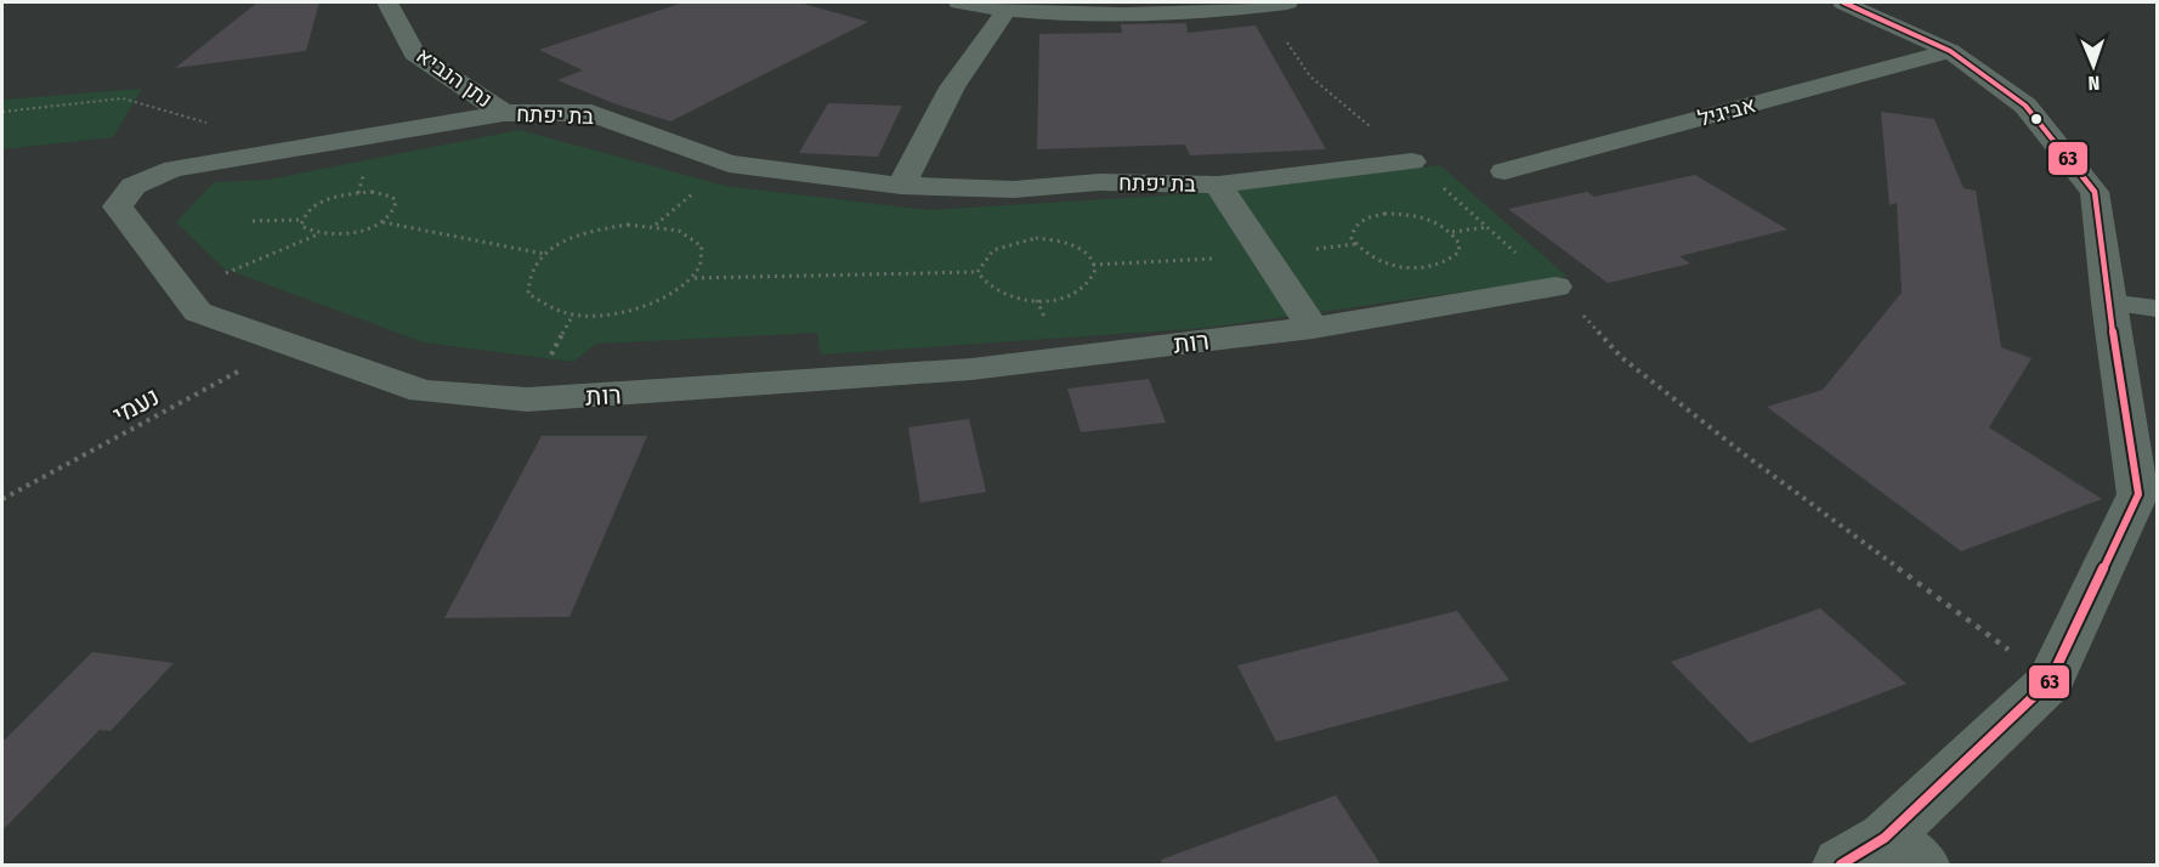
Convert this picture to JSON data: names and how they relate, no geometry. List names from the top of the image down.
{
  "streets": {
    "street": [
      "נתן הנביא",
      "אביגיל",
      "בת יפתח",
      "רות"
    ],
    "path": ["נעמי"]
  },
  "crossings": [
    ["נתן הנביא", "בת יפתח"],
    ["נתן הנביא", "רות"],
    ["בת יפתח", "רות"],
    ["רות", "נעמי"]
  ],
  "lines": ["transit line 63"],
  "north": "bottom"
}
